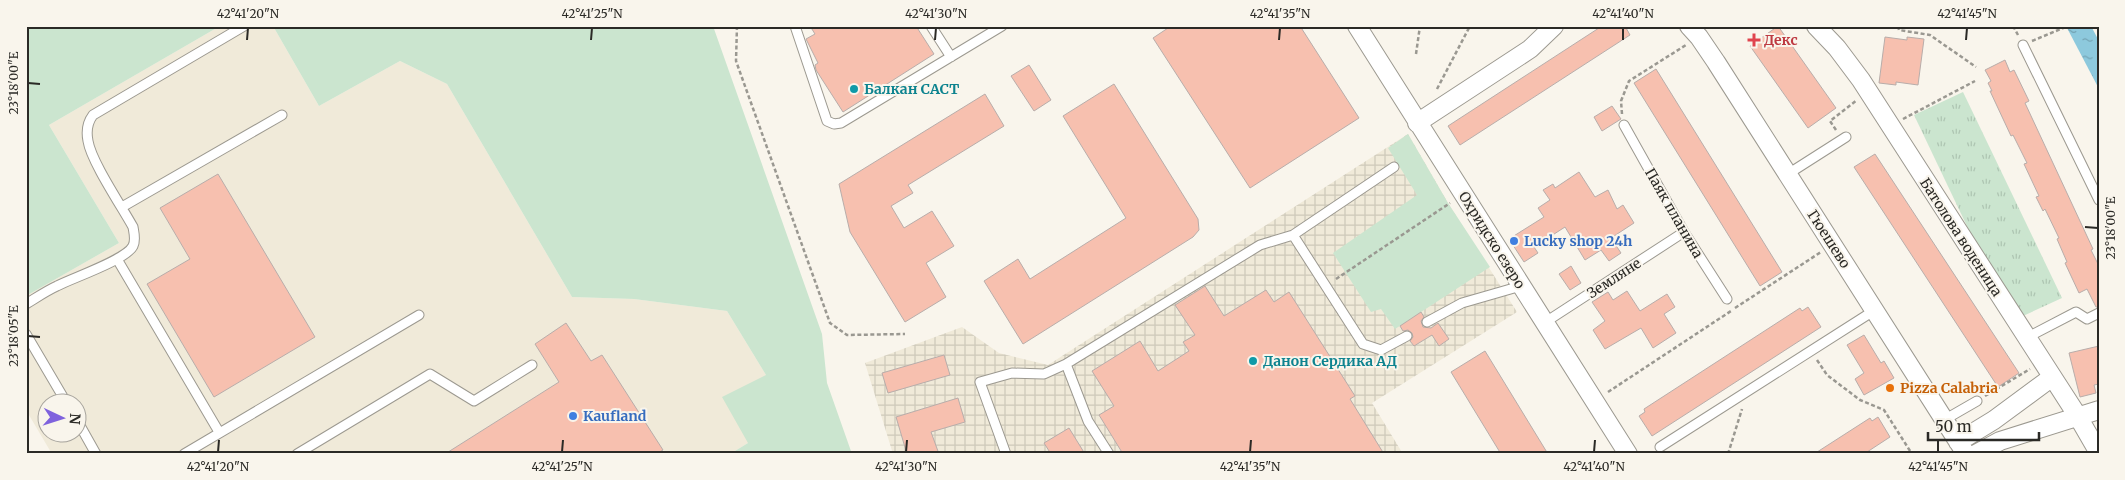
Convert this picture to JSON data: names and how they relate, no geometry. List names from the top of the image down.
{
  "streets": {
    "street": ["Батолова воденица", "Гюешево", "Охридско езеро"],
    "lane": ["Паяк планина", "Земляне"]
  },
  "crossings": [
    ["Паяк планина", "Земляне"],
    ["Охридско езеро", "Земляне"]
  ],
  "places": {
    "health": ["Декс"],
    "other": [
      "Балкан САСТ",
      "Lucky shop 24h",
      "Данон Сердика АД",
      "Pizza Calabria",
      "Kaufland"
    ]
  },
  "scale_bar": "50 m",
  "north": "right",
  "coordinates": [
    "42°41'20\"N",
    "42°41'25\"N",
    "42°41'30\"N",
    "42°41'35\"N",
    "42°41'40\"N",
    "42°41'45\"N",
    "23°18'00\"E",
    "23°18'05\"E"
  ]
}
